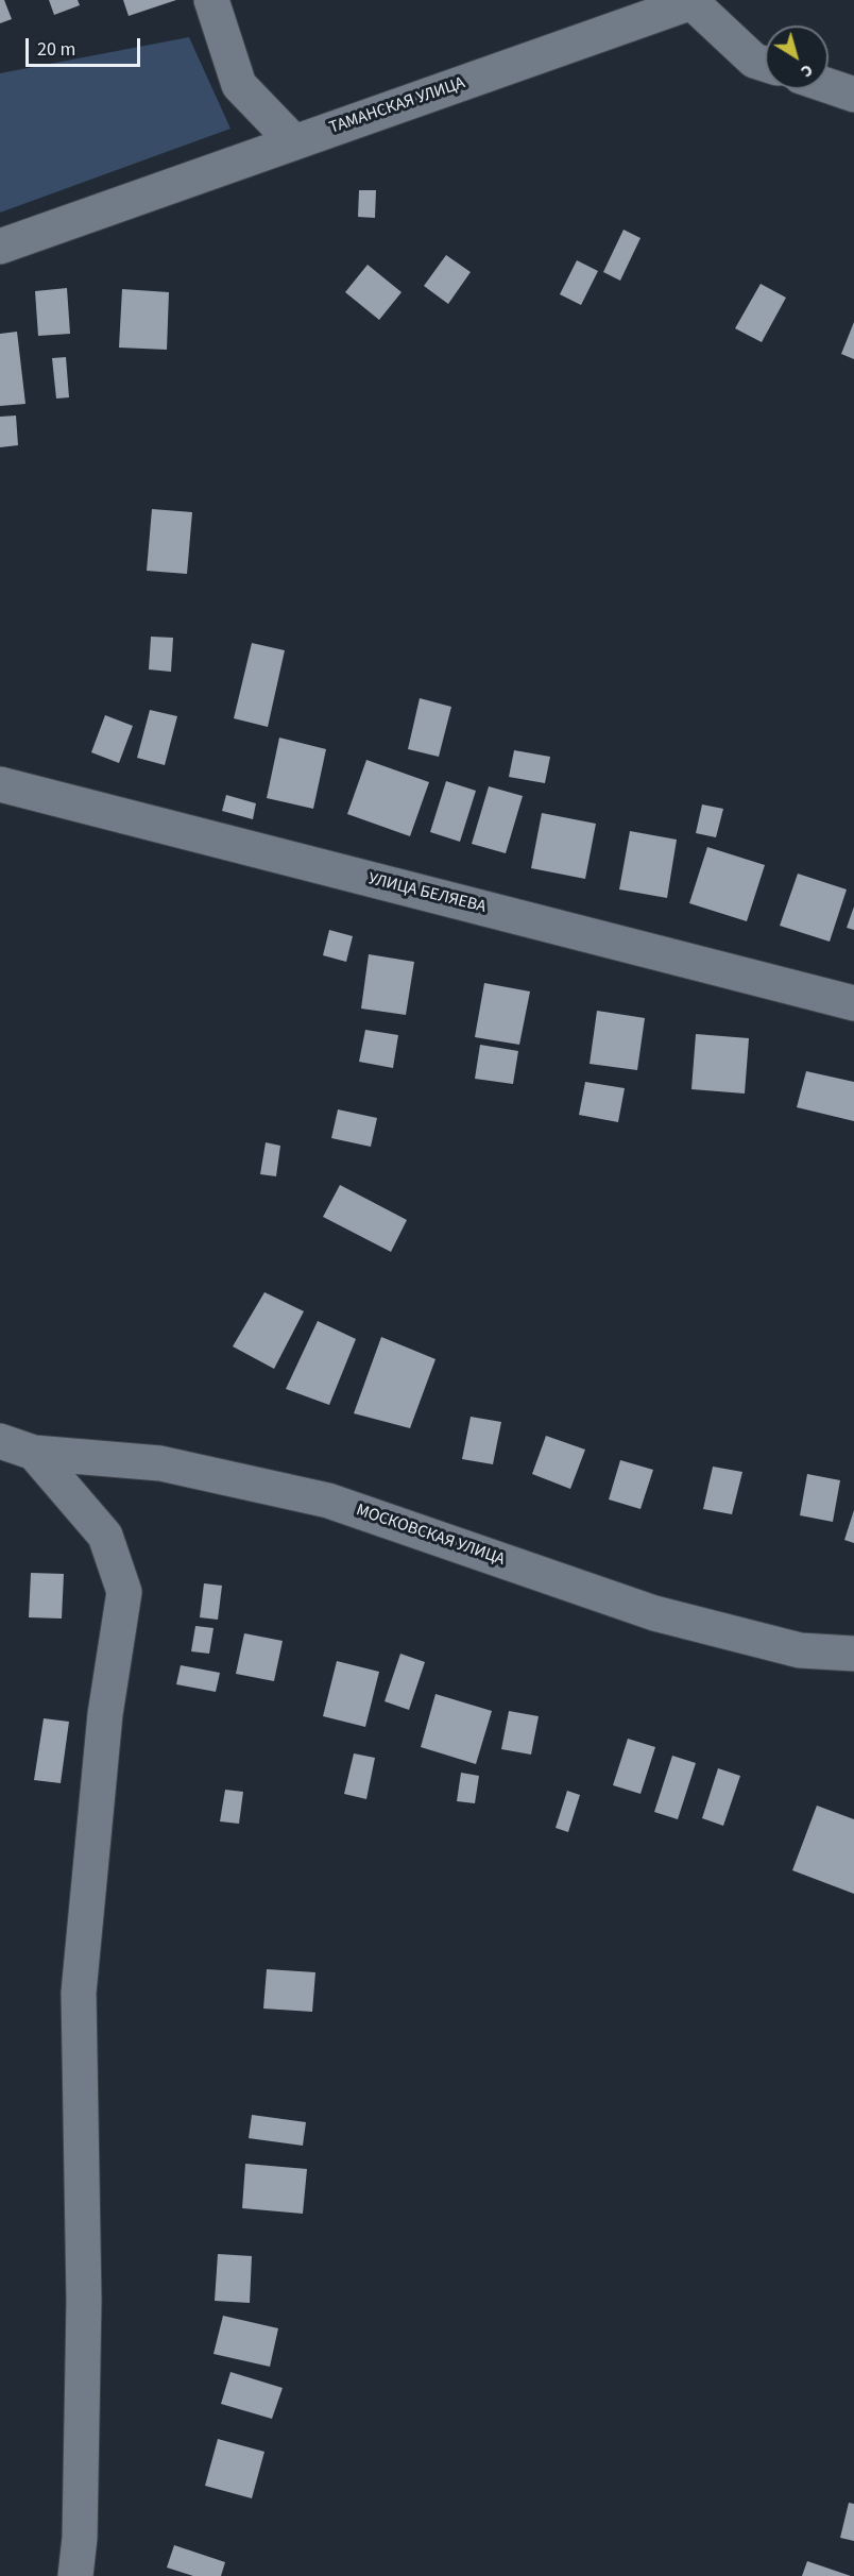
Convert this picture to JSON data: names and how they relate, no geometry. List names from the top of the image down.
{
  "streets": {
    "street": ["ТАМАНСКАЯ УЛИЦА", "УЛИЦА БЕЛЯЕВА", "МОСКОВСКАЯ УЛИЦА"]
  },
  "scale_bar": "20 m",
  "north": "bottom right"
}
